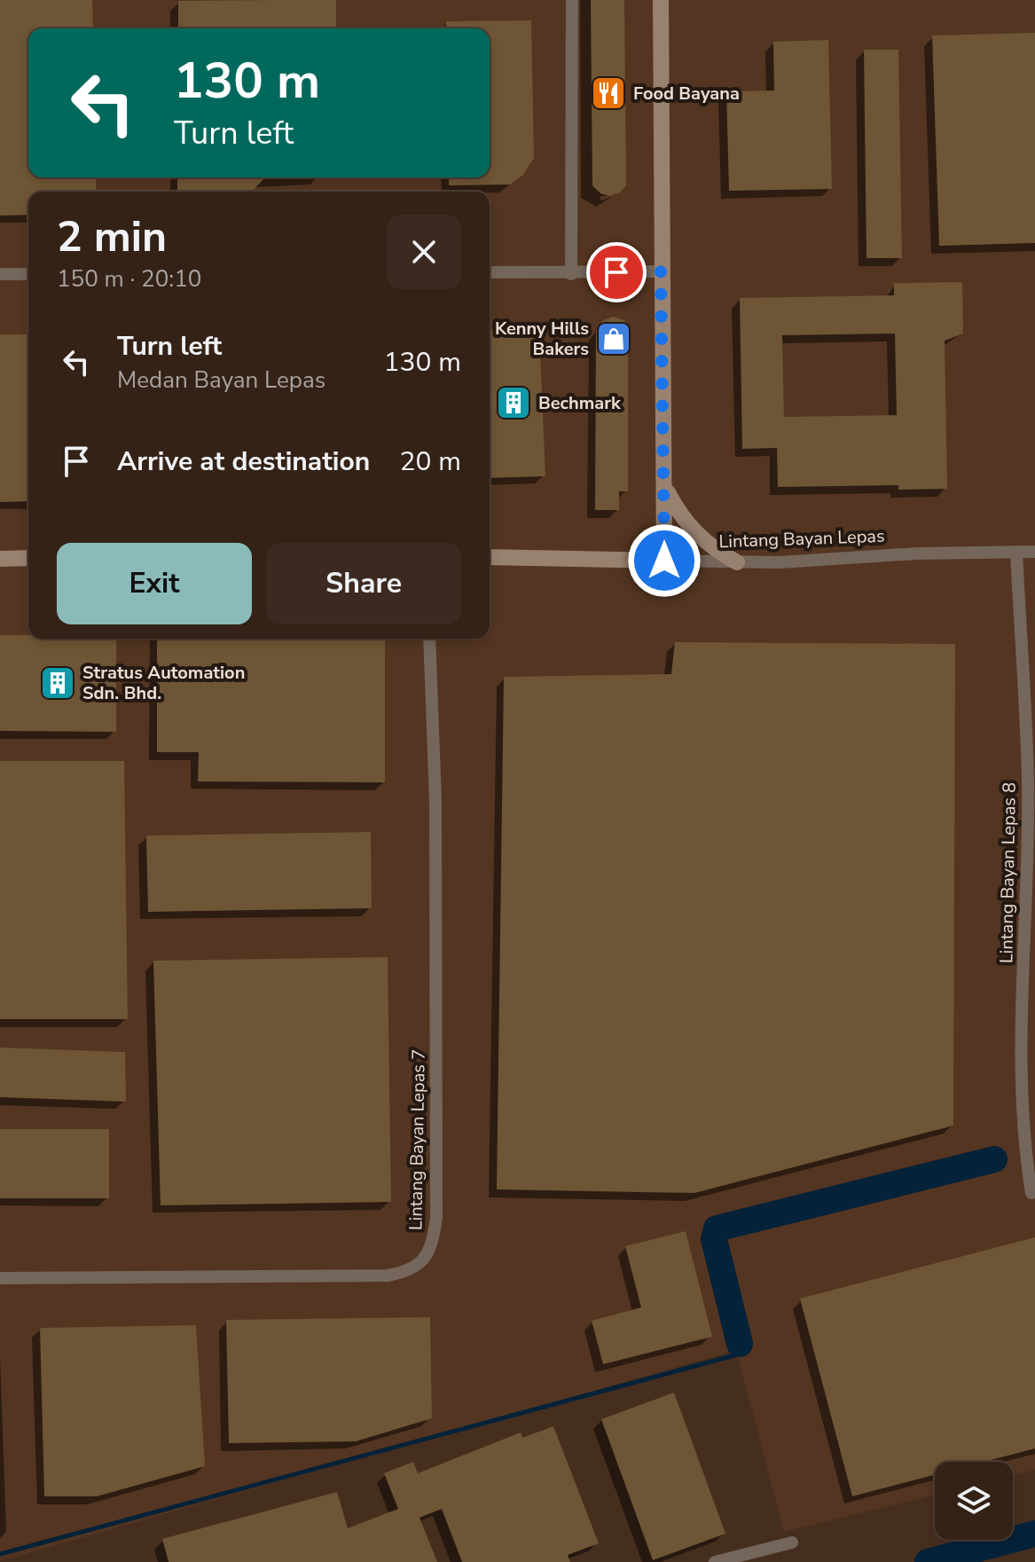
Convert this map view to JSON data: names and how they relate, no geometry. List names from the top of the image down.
{
  "streets": {
    "street": ["Lintang Bayan Lepas", "Lintang Bayan Lepas 8", "Lintang Bayan Lepas 7"]
  },
  "crossings": [
    ["Lintang Bayan Lepas", "Lintang Bayan Lepas 8"]
  ],
  "places": {
    "restaurant": ["Food Bayana"],
    "shop": ["Kenny Hills Bakers"],
    "building": ["Bechmark", "Stratus Automation Sdn. Bhd."]
  },
  "page": {
    "turn": ["130 m", "Turn left"],
    "heading": ["2 min", "150 m · 20:10"],
    "list": [
      {
        "name": "Turn left",
        "note": "Medan Bayan Lepas",
        "value": "130 m"
      },
      {
        "name": "Arrive at destination",
        "value": "20 m"
      }
    ],
    "buttons": ["Exit", "Share"]
  }
}
